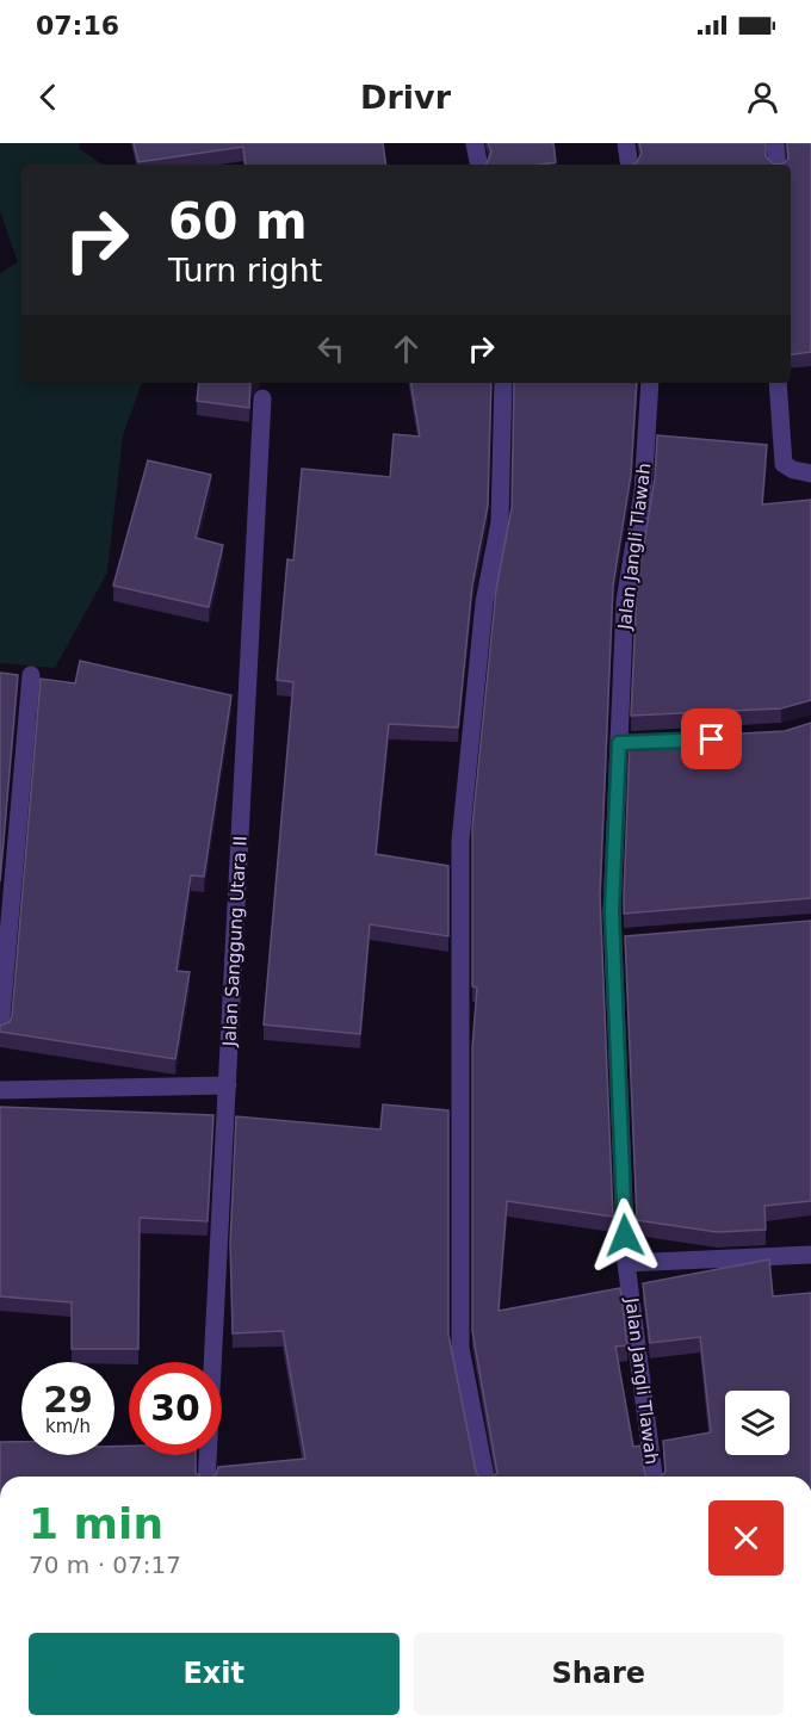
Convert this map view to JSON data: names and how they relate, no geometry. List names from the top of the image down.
{
  "streets": {
    "street": ["Jalan Jangli Tlawah", "Jalan Sanggung Utara II"]
  },
  "page": {
    "status": "07:16",
    "header": "Drivr",
    "turn": ["60 m", "Turn right"],
    "speed": "29 km/h",
    "limit": "30",
    "heading": ["1 min", "70 m · 07:17"],
    "buttons": ["Exit", "Share"]
  }
}
